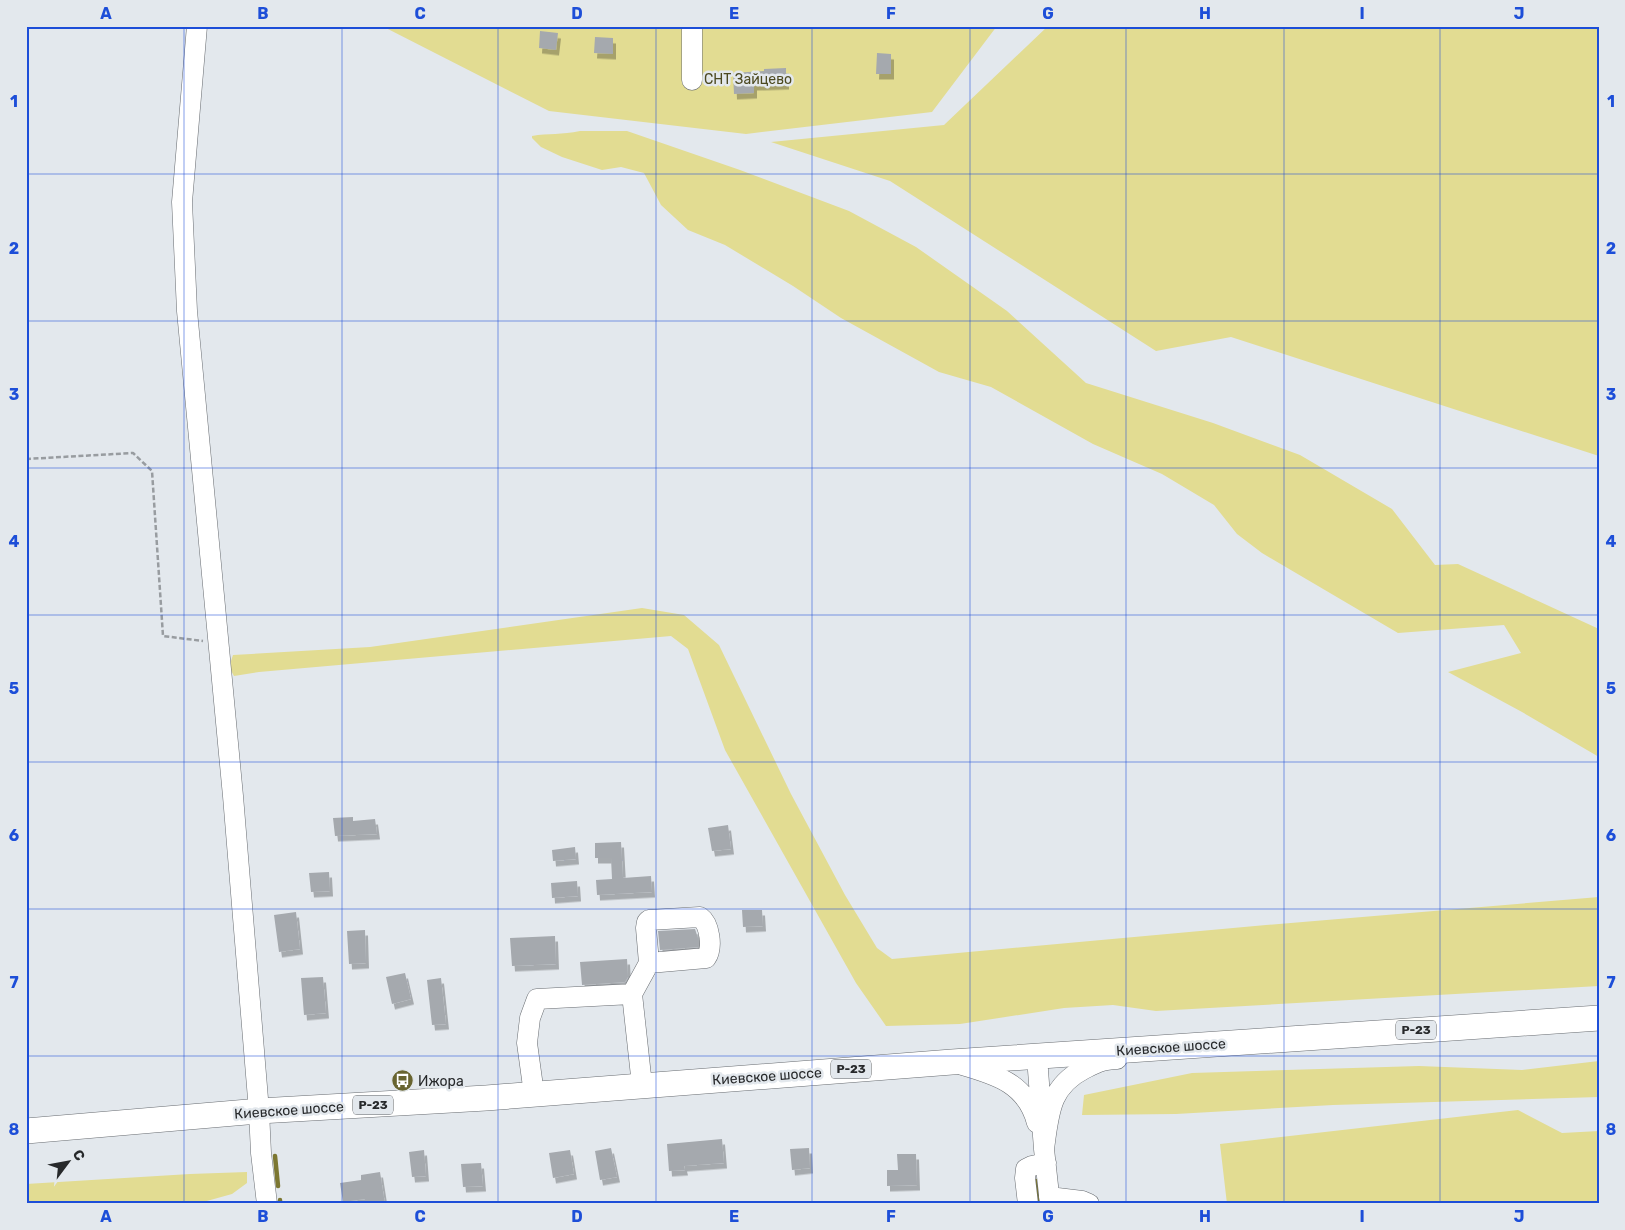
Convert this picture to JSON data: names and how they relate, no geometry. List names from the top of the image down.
{
  "streets": {
    "main road": ["Р-23", "Киевское шоссе"]
  },
  "parks": ["СНТ Зайцево"],
  "places": {
    "bus stop": ["Ижора"]
  },
  "north": "top right",
  "grid": {
    "columns": [
      "A",
      "B",
      "C",
      "D",
      "E",
      "F",
      "G",
      "H",
      "I",
      "J"
    ],
    "rows": [
      "1",
      "2",
      "3",
      "4",
      "5",
      "6",
      "7",
      "8"
    ]
  }
}
